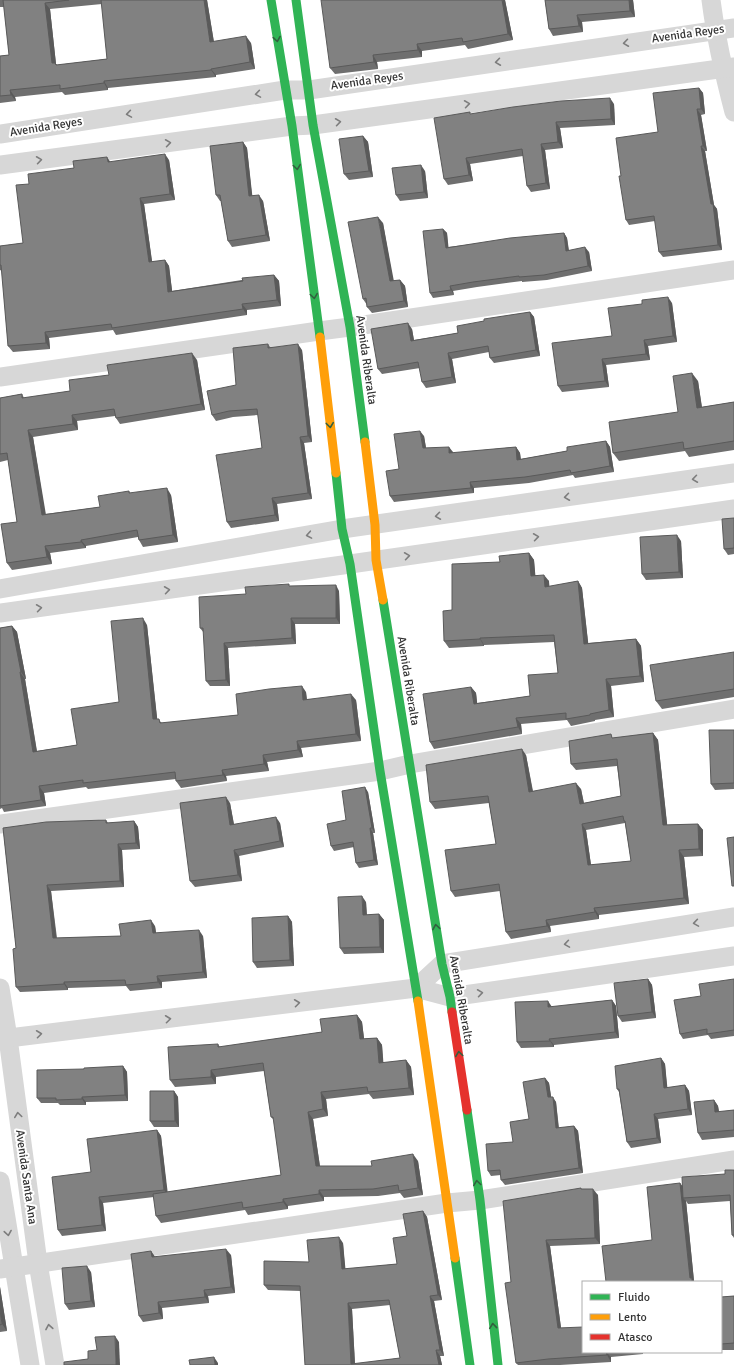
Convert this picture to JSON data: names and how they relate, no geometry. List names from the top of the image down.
{
  "streets": {
    "street": ["Avenida Reyes", "Avenida Riberalta", "Avenida Santa Ana"]
  },
  "crossings": [
    ["Avenida Reyes", "Avenida Riberalta"]
  ],
  "legend": ["Fluido", "Lento", "Atasco"]
}
